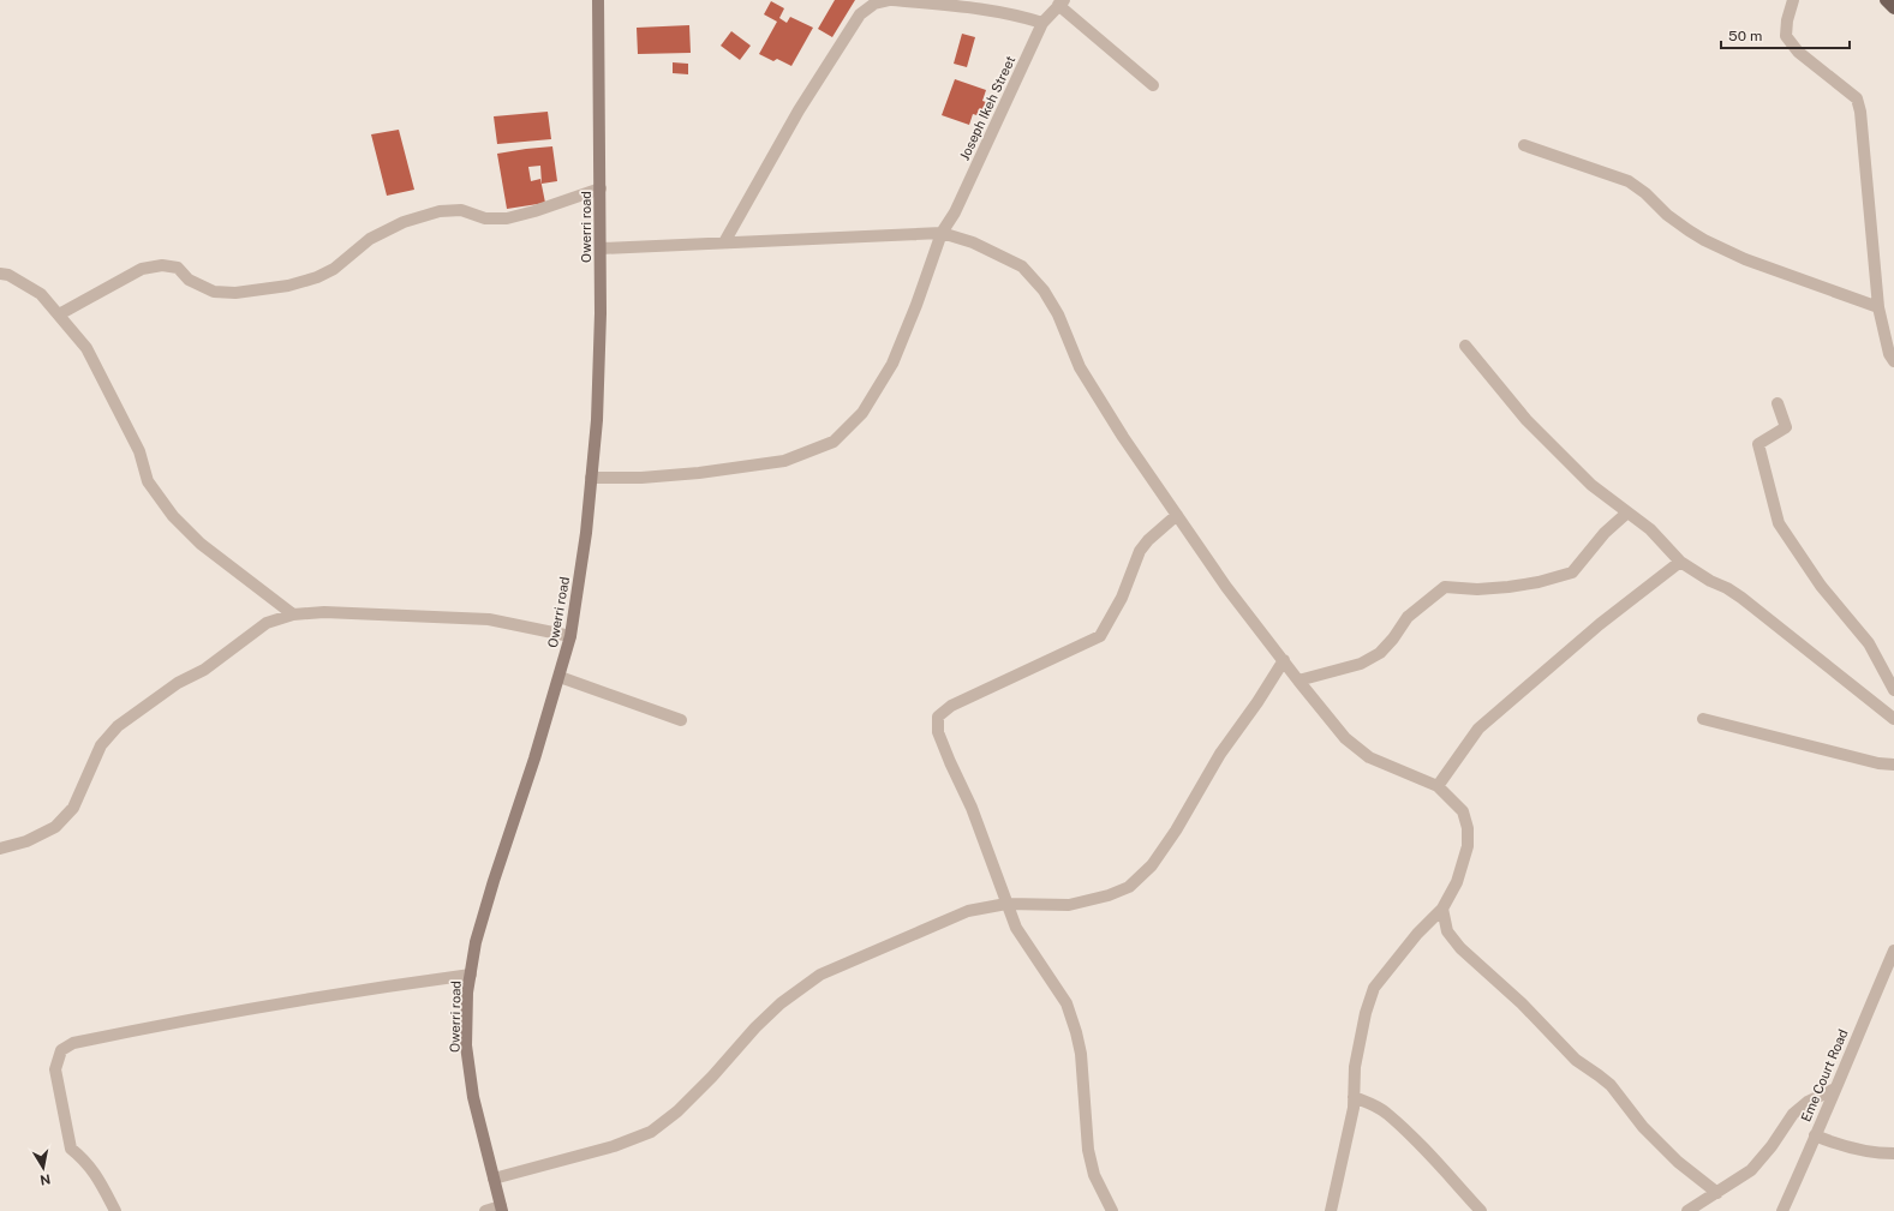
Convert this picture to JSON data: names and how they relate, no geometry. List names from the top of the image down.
{
  "streets": {
    "main road": ["Owerri road"],
    "street": ["Joseph Ikeh Street", "Eme Court Road"]
  },
  "crossings": [
    ["Joseph Ikeh Street", "Owerri road"]
  ],
  "scale_bar": "50 m",
  "north": "bottom"
}
